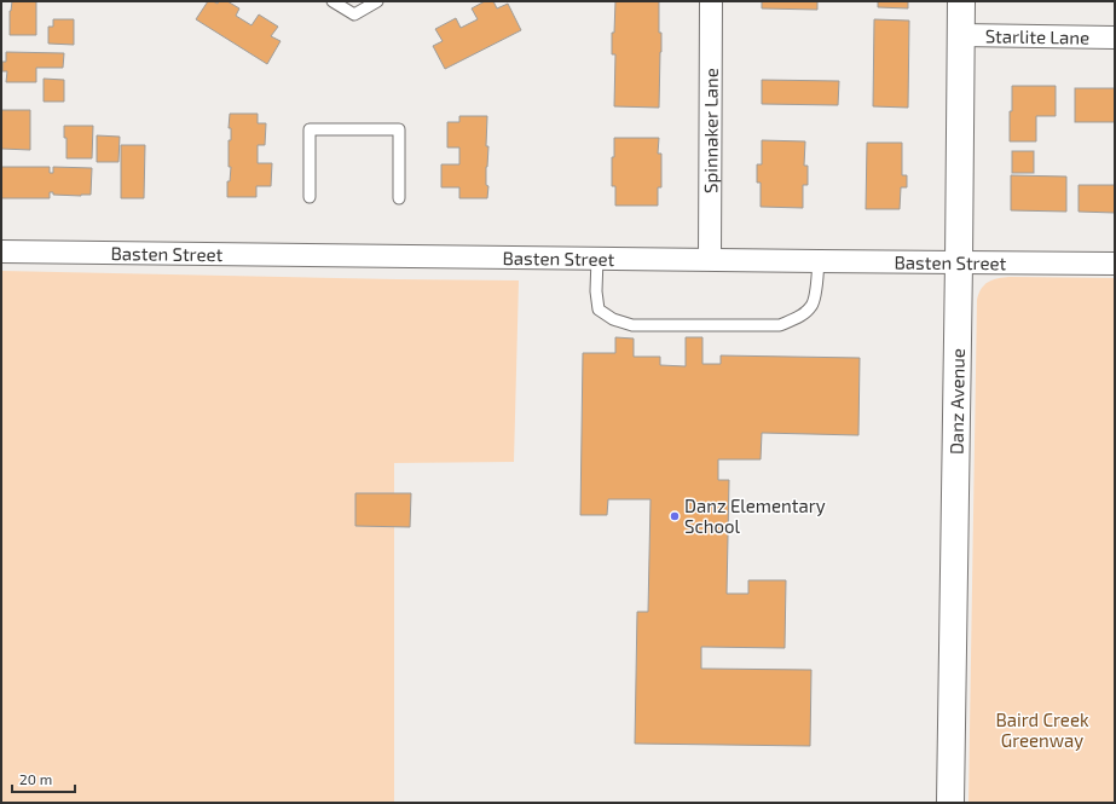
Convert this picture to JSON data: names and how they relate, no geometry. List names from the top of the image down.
{
  "streets": {
    "street": [
      "Starlite Lane",
      "Spinnaker Lane",
      "Basten Street",
      "Danz Avenue"
    ]
  },
  "crossings": [
    ["Starlite Lane", "Danz Avenue"],
    ["Spinnaker Lane", "Basten Street"],
    ["Basten Street", "Danz Avenue"]
  ],
  "parks": ["Baird Creek Greenway"],
  "places": ["Danz Elementary School"],
  "scale_bar": "20 m"
}
